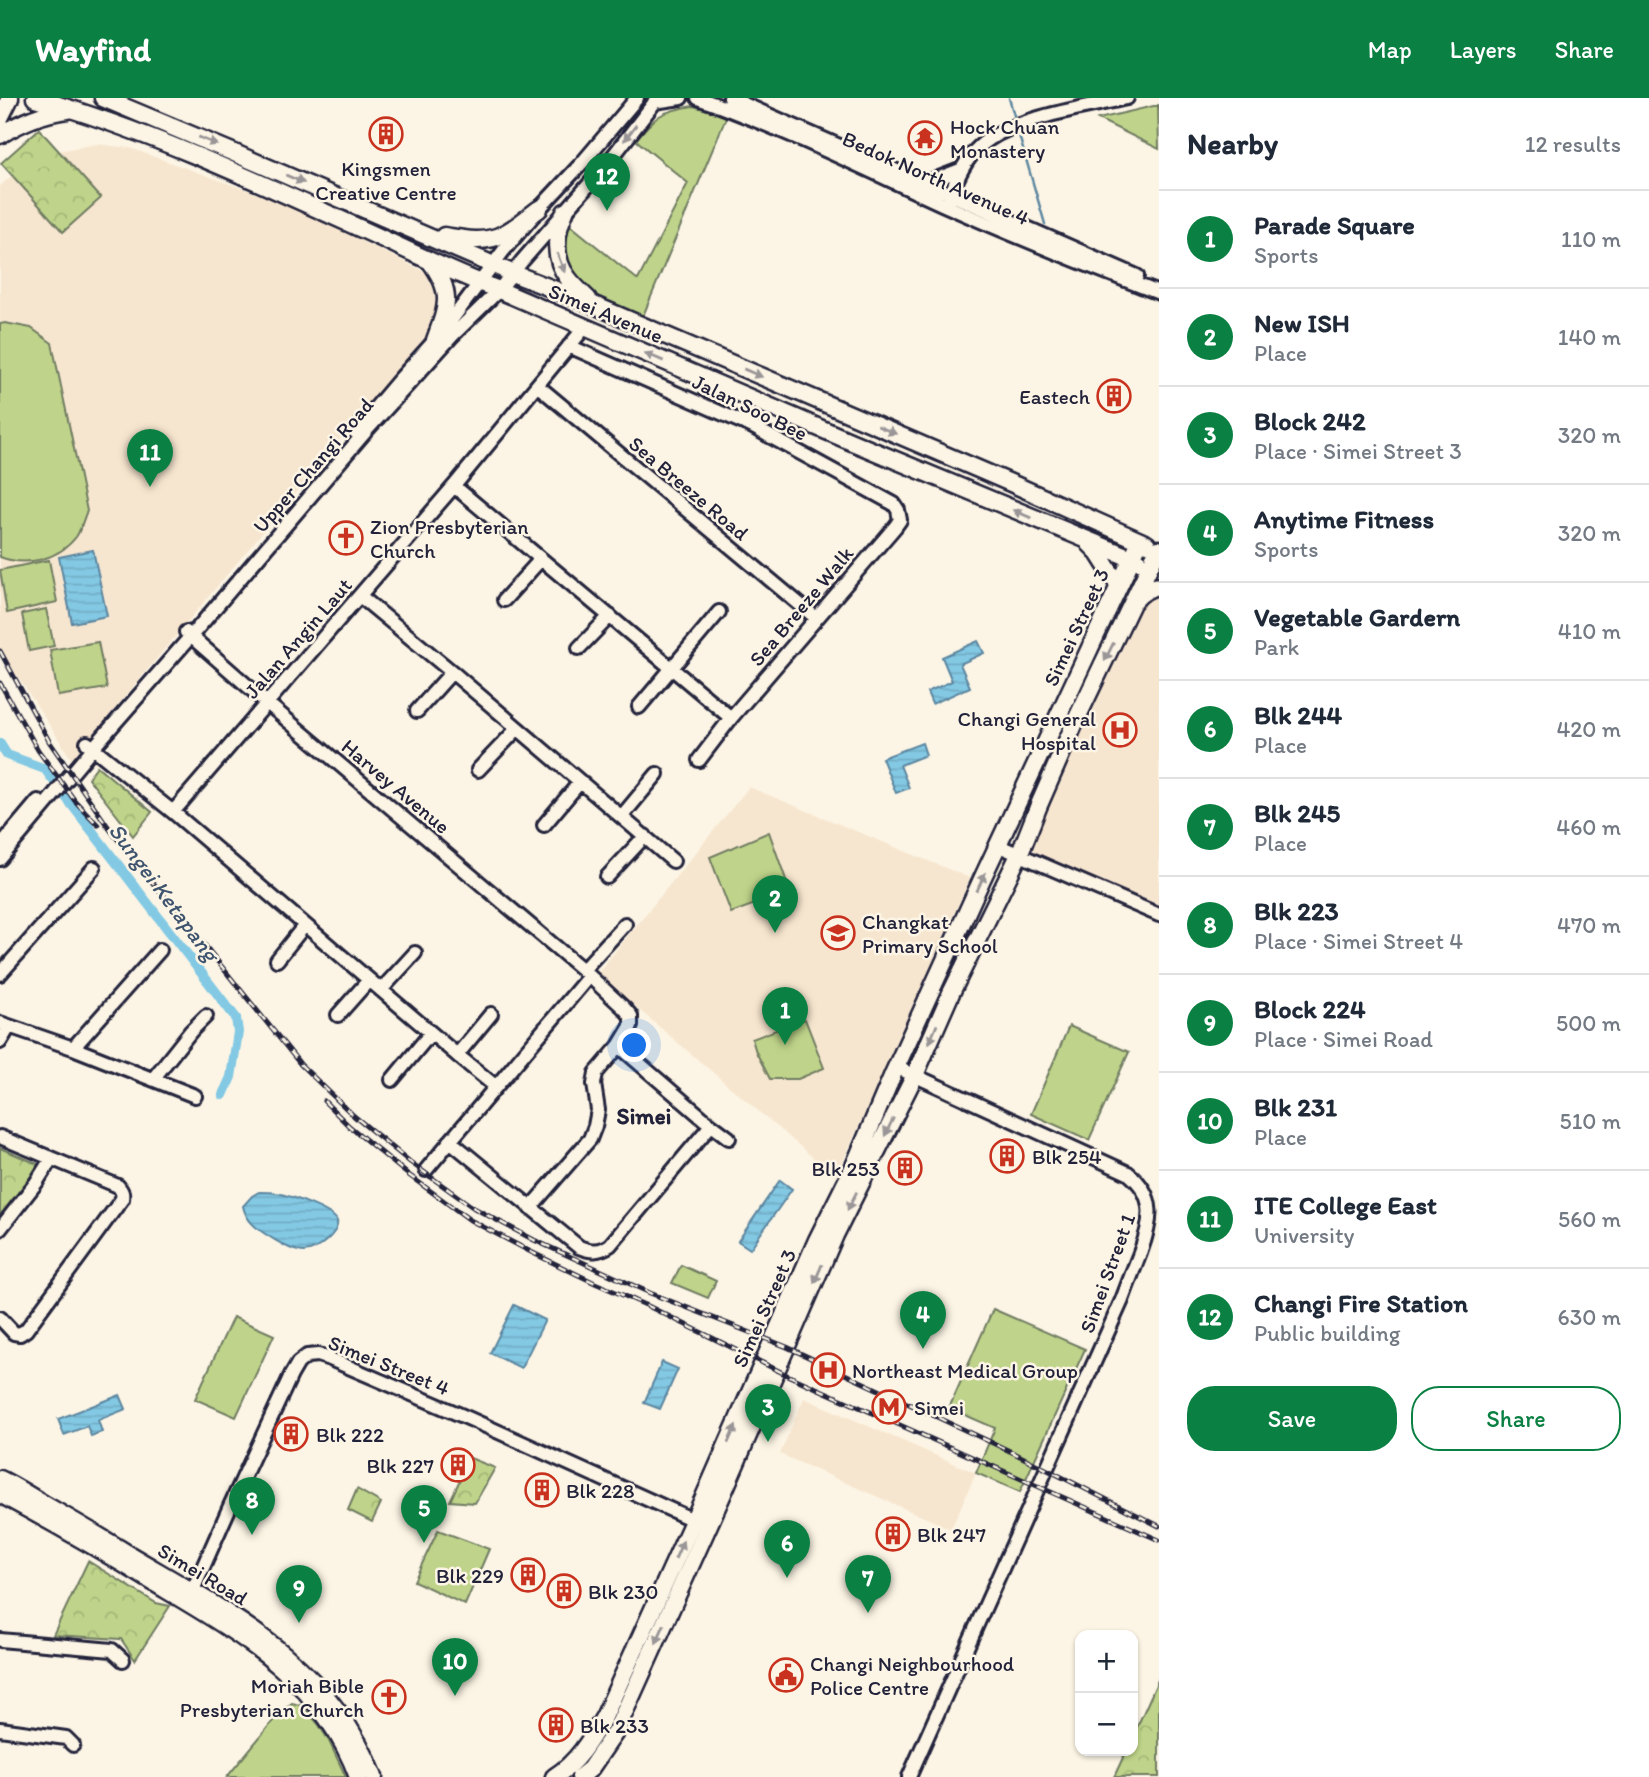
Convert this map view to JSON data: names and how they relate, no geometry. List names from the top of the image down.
{
  "streets": {
    "main road": ["Simei Avenue", "Simei Street 3", "Simei Road"],
    "street": [
      "Bedok North Avenue 4",
      "Jalan Soo Bee",
      "Upper Changi Road",
      "Sea Breeze Road",
      "Sea Breeze Walk",
      "Jalan Angin Laut",
      "Harvey Avenue",
      "Simei Street 1",
      "Simei Street 4"
    ]
  },
  "crossings": [
    ["Simei Avenue", "Upper Changi Road"],
    ["Simei Avenue", "Simei Street 3"],
    ["Simei Avenue", "Jalan Angin Laut"],
    ["Jalan Soo Bee", "Sea Breeze Walk"],
    ["Jalan Soo Bee", "Jalan Angin Laut"],
    ["Upper Changi Road", "Harvey Avenue"],
    ["Sea Breeze Road", "Sea Breeze Walk"],
    ["Sea Breeze Road", "Jalan Angin Laut"],
    ["Simei Street 3", "Simei Street 1"],
    ["Simei Street 3", "Simei Street 4"],
    ["Jalan Angin Laut", "Harvey Avenue"],
    ["Simei Street 4", "Simei Road"]
  ],
  "districts": ["Simei"],
  "water": ["Sungei Ketapang"],
  "places": {
    "building": [
      "Kingsmen Creative Centre",
      "Eastech",
      "Blk 254",
      "Blk 253",
      "Blk 222",
      "Blk 227",
      "Blk 228",
      "Blk 247",
      "Blk 229",
      "Blk 230",
      "Blk 233"
    ],
    "temple": ["Hock Chuan Monastery"],
    "church": ["Zion Presbyterian Church", "Moriah Bible Presbyterian Church"],
    "hospital": ["Changi General Hospital", "Northeast Medical Group"],
    "school or university": ["Changkat Primary School"],
    "metro station": ["Simei"],
    "public building": ["Changi Neighbourhood Police Centre"]
  },
  "page": {
    "header": "Wayfind",
    "nav": ["Map", "Layers", "Share"],
    "heading": ["Nearby", "12 results"],
    "pins": [
      "12",
      "11",
      "2",
      "1",
      "4",
      "3",
      "8",
      "5",
      "6",
      "7",
      "9",
      "10"
    ],
    "list": [
      {
        "mark": "1",
        "name": "Parade Square",
        "note": "Sports",
        "value": "110 m"
      },
      {
        "mark": "2",
        "name": "New ISH",
        "note": "Place",
        "value": "140 m"
      },
      {
        "mark": "3",
        "name": "Block 242",
        "note": "Place · Simei Street 3",
        "value": "320 m"
      },
      {
        "mark": "4",
        "name": "Anytime Fitness",
        "note": "Sports",
        "value": "320 m"
      },
      {
        "mark": "5",
        "name": "Vegetable Gardern",
        "note": "Park",
        "value": "410 m"
      },
      {
        "mark": "6",
        "name": "Blk 244",
        "note": "Place",
        "value": "420 m"
      },
      {
        "mark": "7",
        "name": "Blk 245",
        "note": "Place",
        "value": "460 m"
      },
      {
        "mark": "8",
        "name": "Blk 223",
        "note": "Place · Simei Street 4",
        "value": "470 m"
      },
      {
        "mark": "9",
        "name": "Block 224",
        "note": "Place · Simei Road",
        "value": "500 m"
      },
      {
        "mark": "10",
        "name": "Blk 231",
        "note": "Place",
        "value": "510 m"
      },
      {
        "mark": "11",
        "name": "ITE College East",
        "note": "University",
        "value": "560 m"
      },
      {
        "mark": "12",
        "name": "Changi Fire Station",
        "note": "Public building",
        "value": "630 m"
      }
    ],
    "buttons": ["Save", "Share"],
    "map_buttons": ["+", "−"]
  }
}
